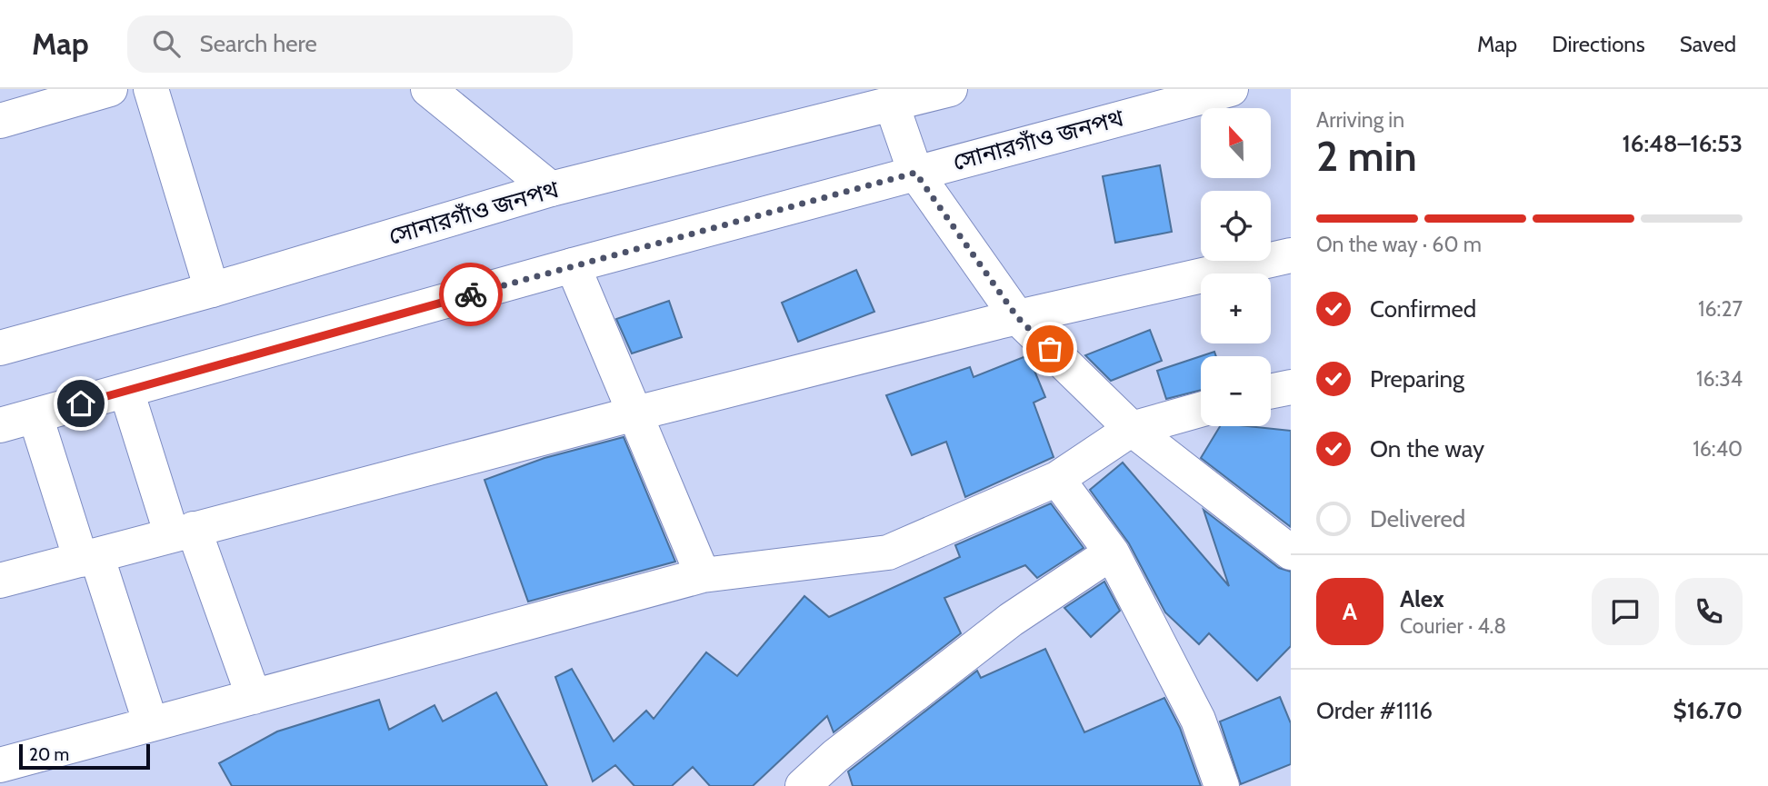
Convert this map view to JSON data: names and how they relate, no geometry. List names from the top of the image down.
{
  "streets": {
    "street": ["সোনারগাঁও জনপথ"]
  },
  "scale_bar": "20 m",
  "north": "top",
  "page": {
    "header": "Map",
    "search": "Search here",
    "nav": ["Map", "Directions", "Saved"],
    "heading": ["2 min", "Arriving in", "16:48–16:53"],
    "panel": [
      "Alex",
      "Courier · 4.8",
      "Order #1116",
      "$16.70"
    ],
    "map_buttons": ["+", "−"],
    "bar": "On the way · 60 m",
    "list": [
      ["Confirmed", "16:27"],
      ["Preparing", "16:34"],
      ["On the way", "16:40"],
      "Delivered"
    ],
    "round": "A",
    "scale": "20 m"
  }
}
